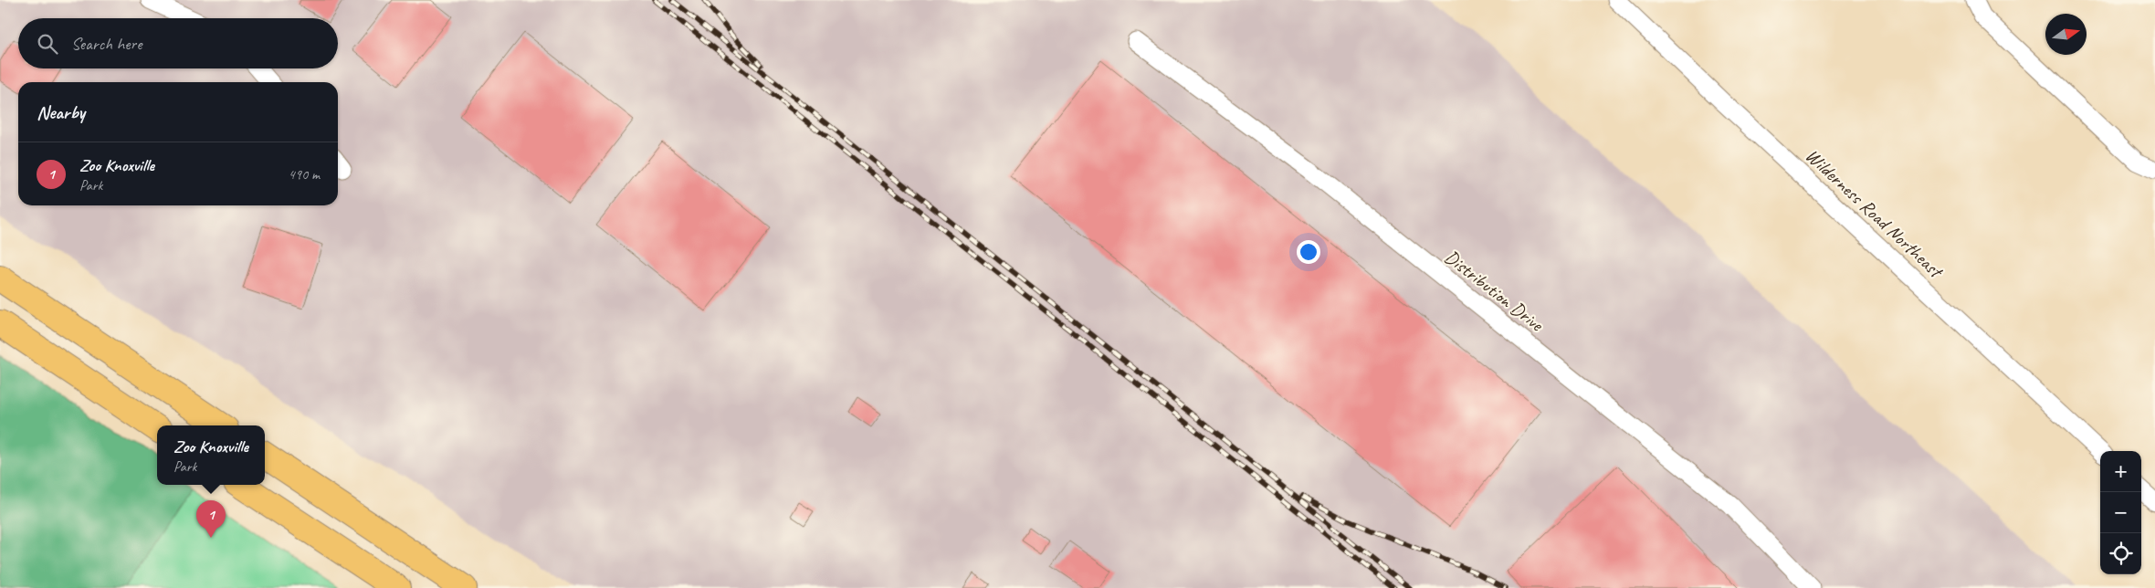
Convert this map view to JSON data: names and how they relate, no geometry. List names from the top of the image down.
{
  "streets": {
    "street": ["Wilderness Road Northeast", "Distribution Drive"]
  },
  "north": "right",
  "page": {
    "search": "Search here",
    "heading": "Nearby",
    "list": [
      {
        "mark": "1",
        "name": "Zoo Knoxville",
        "note": "Park",
        "value": "490 m"
      }
    ],
    "popup": ["Zoo Knoxville", "Park"],
    "map_buttons": ["+", "−"],
    "pins": "1"
  }
}
